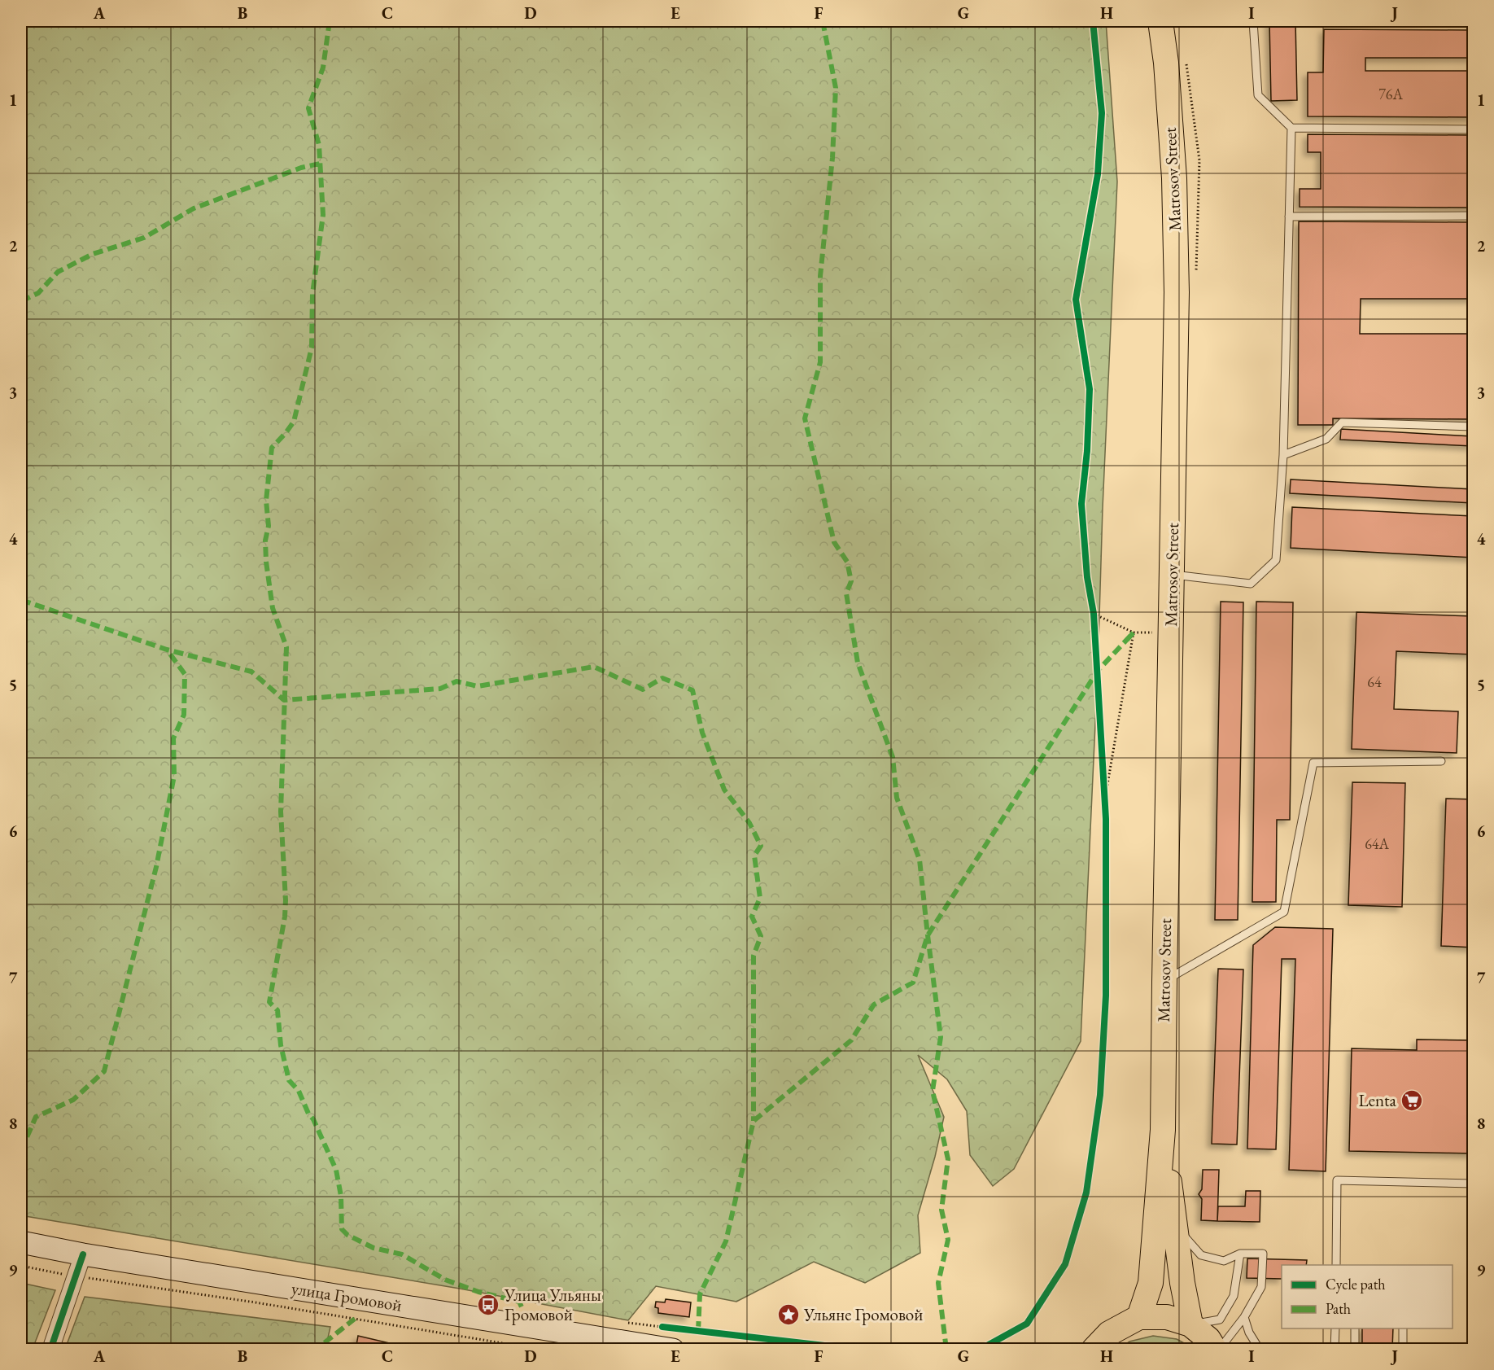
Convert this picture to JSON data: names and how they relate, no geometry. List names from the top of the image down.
{
  "streets": {
    "main road": ["Matrosov Street", "улица Громовой"]
  },
  "places": {
    "supermarket": ["Lenta"],
    "bus stop": ["Улица Ульяны Громовой"],
    "place": ["Ульяне Громовой"]
  },
  "house_numbers": ["76А", "64", "64А"],
  "legend": ["Cycle path", "Path"],
  "grid": {
    "columns": [
      "A",
      "B",
      "C",
      "D",
      "E",
      "F",
      "G",
      "H",
      "I",
      "J"
    ],
    "rows": [
      "1",
      "2",
      "3",
      "4",
      "5",
      "6",
      "7",
      "8",
      "9"
    ]
  }
}
